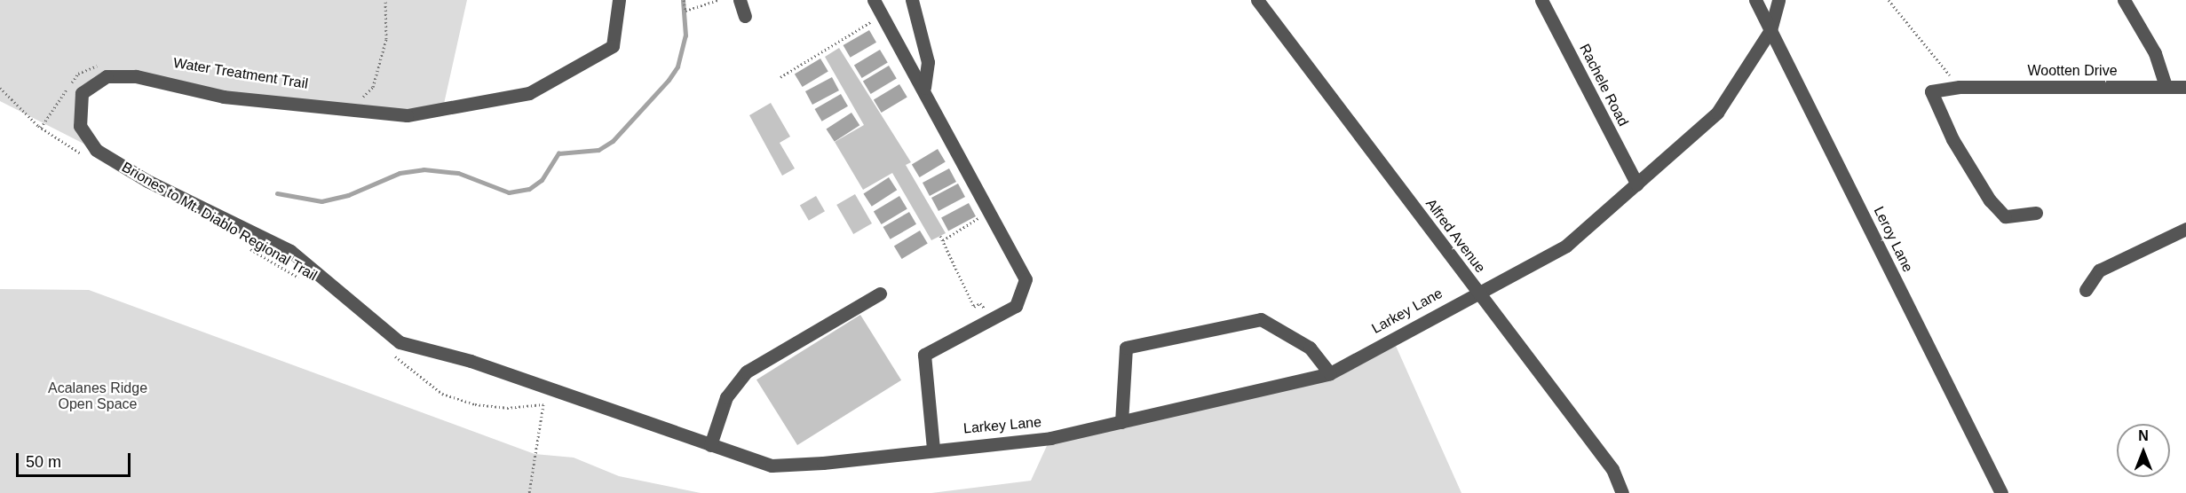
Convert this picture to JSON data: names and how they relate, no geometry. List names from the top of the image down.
{
  "streets": {
    "street": [
      "Wootten Drive",
      "Rachele Road",
      "Alfred Avenue",
      "Leroy Lane",
      "Larkey Lane"
    ],
    "path": ["Briones to Mt. Diablo Regional Trail"]
  },
  "crossings": [
    ["Rachele Road", "Larkey Lane"],
    ["Alfred Avenue", "Larkey Lane"],
    ["Leroy Lane", "Larkey Lane"]
  ],
  "parks": ["Acalanes Ridge Open Space"],
  "scale_bar": "50 m",
  "north": "top"
}
